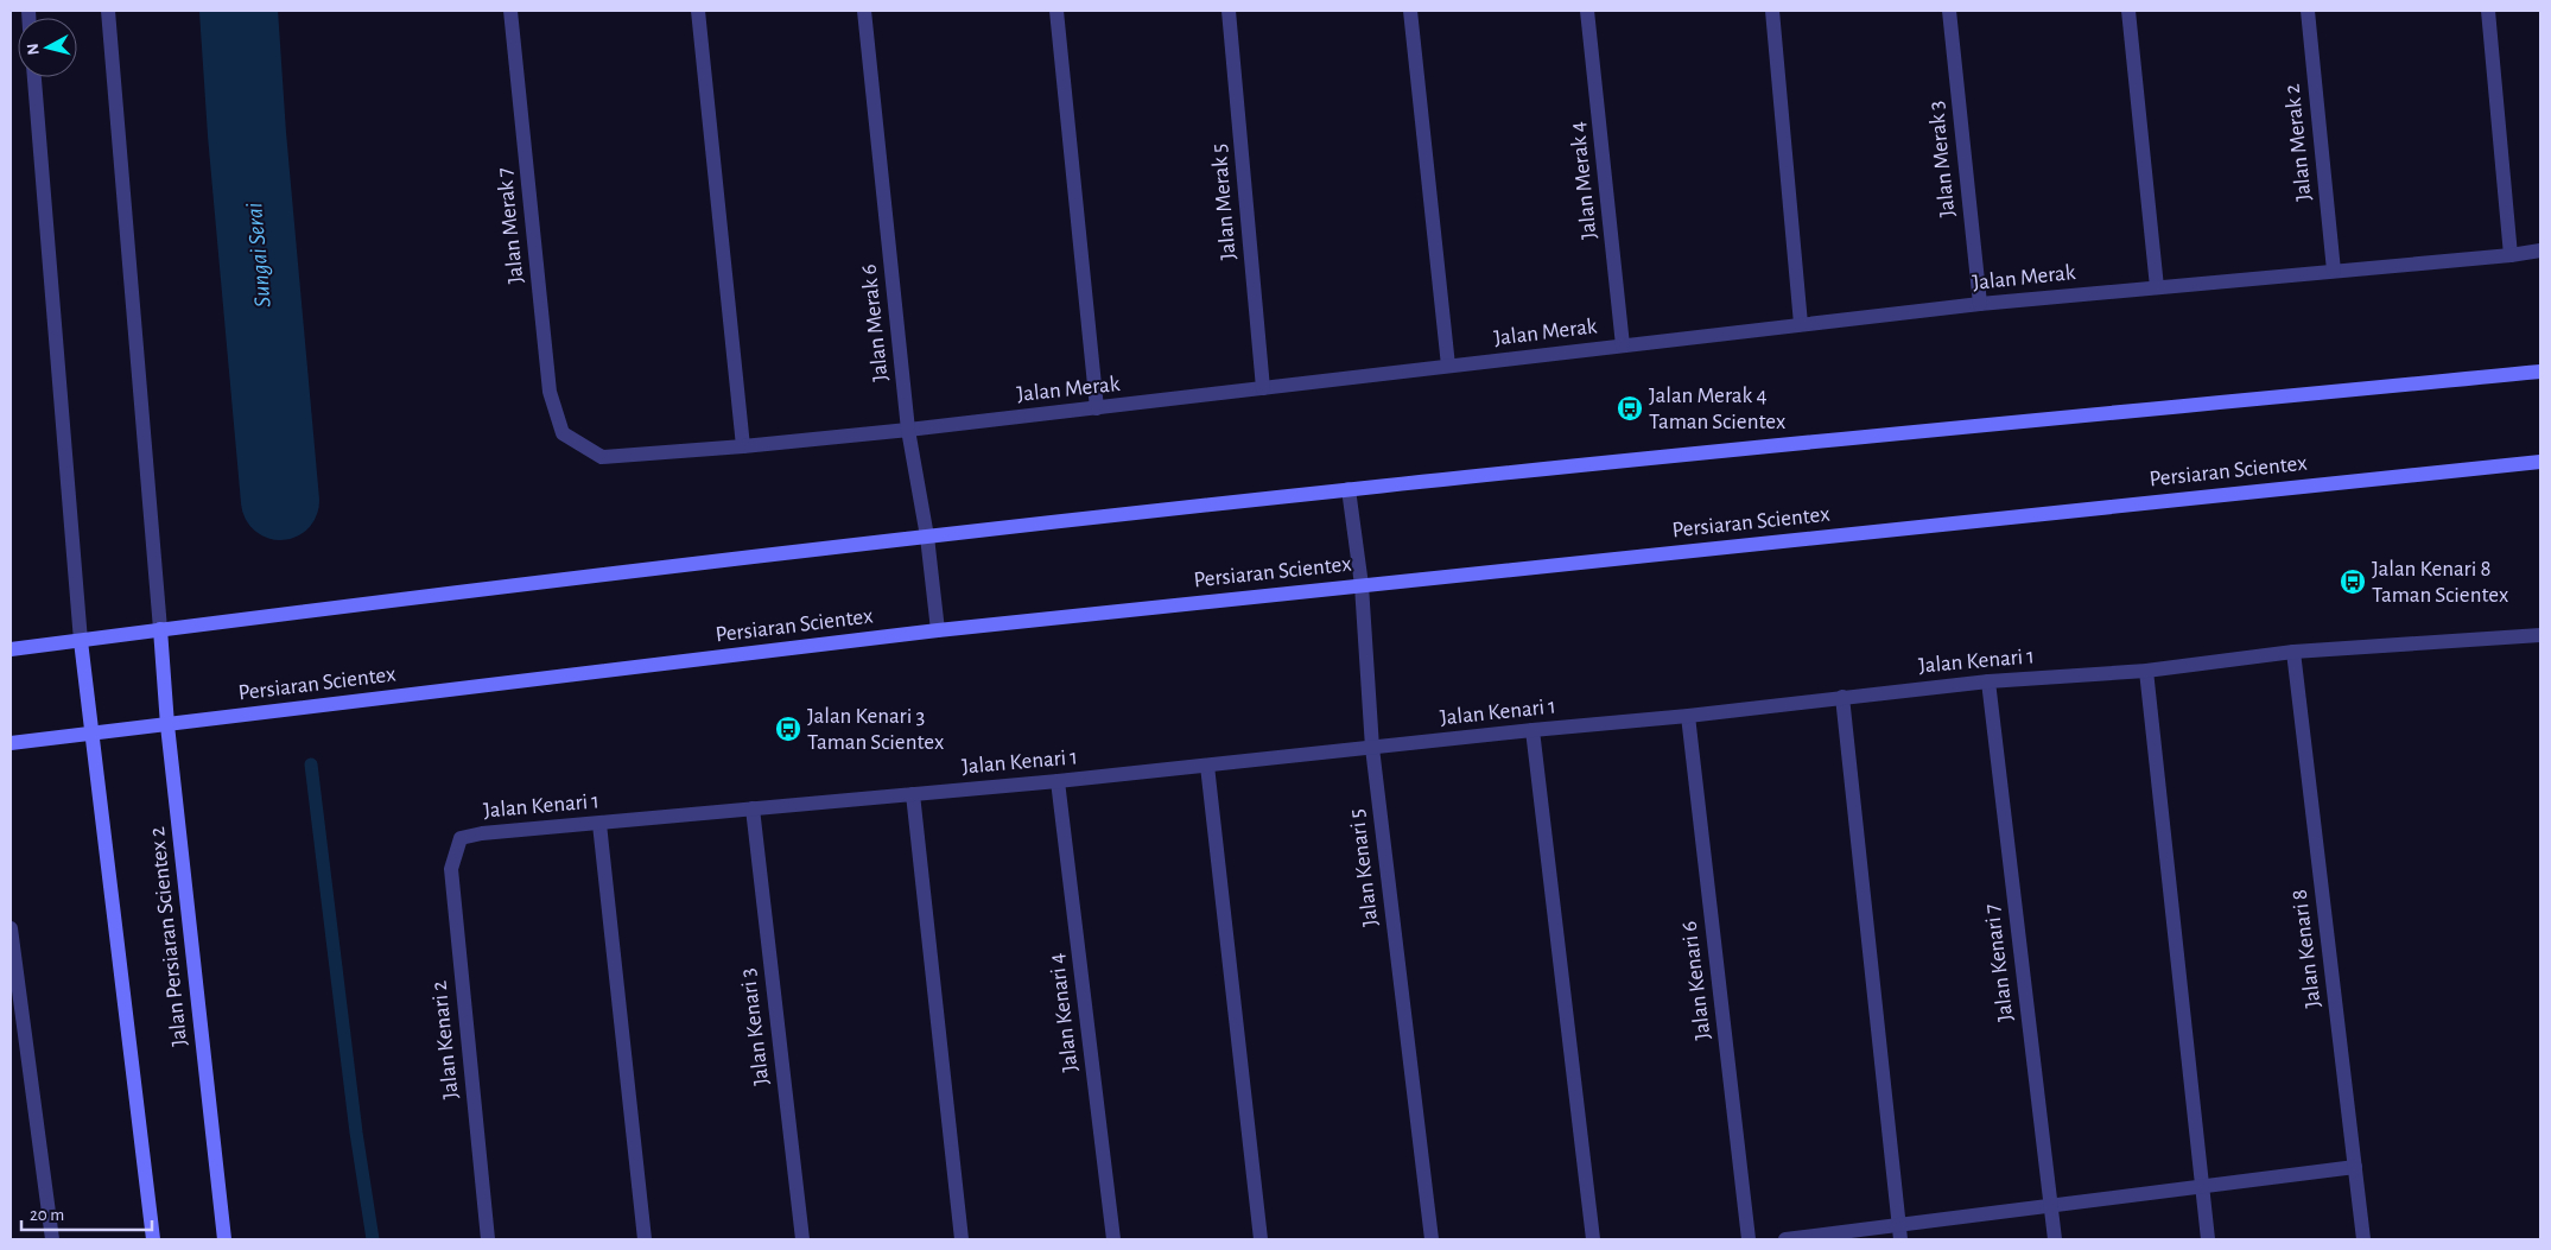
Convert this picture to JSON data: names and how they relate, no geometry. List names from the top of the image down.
{
  "streets": {
    "street": [
      "Jalan Merak 2",
      "Jalan Merak 3",
      "Jalan Merak 4",
      "Jalan Merak 5",
      "Jalan Merak 7",
      "Jalan Merak",
      "Jalan Merak 6",
      "Persiaran Scientex",
      "Jalan Kenari 1",
      "Jalan Kenari 5",
      "Jalan Persiaran Scientex 2",
      "Jalan Kenari 8",
      "Jalan Kenari 7",
      "Jalan Kenari 6",
      "Jalan Kenari 4",
      "Jalan Kenari 3",
      "Jalan Kenari 2"
    ]
  },
  "crossings": [
    ["Jalan Merak 2", "Jalan Merak"],
    ["Jalan Merak 3", "Jalan Merak"],
    ["Jalan Merak 4", "Jalan Merak"],
    ["Jalan Merak 5", "Jalan Merak"],
    ["Jalan Merak 7", "Jalan Merak"],
    ["Jalan Merak", "Jalan Merak 6"],
    ["Jalan Merak 6", "Persiaran Scientex"],
    ["Persiaran Scientex", "Jalan Kenari 5"],
    ["Persiaran Scientex", "Jalan Persiaran Scientex 2"],
    ["Jalan Kenari 1", "Jalan Kenari 5"],
    ["Jalan Kenari 1", "Jalan Kenari 8"],
    ["Jalan Kenari 1", "Jalan Kenari 7"],
    ["Jalan Kenari 1", "Jalan Kenari 6"],
    ["Jalan Kenari 1", "Jalan Kenari 4"],
    ["Jalan Kenari 1", "Jalan Kenari 3"],
    ["Jalan Kenari 1", "Jalan Kenari 2"]
  ],
  "water": ["Sungai Serai"],
  "places": {
    "bus stop": ["Jalan Merak 4 Taman Scientex", "Jalan Kenari 8 Taman Scientex", "Jalan Kenari 3 Taman Scientex"]
  },
  "scale_bar": "20 m",
  "north": "left"
}
